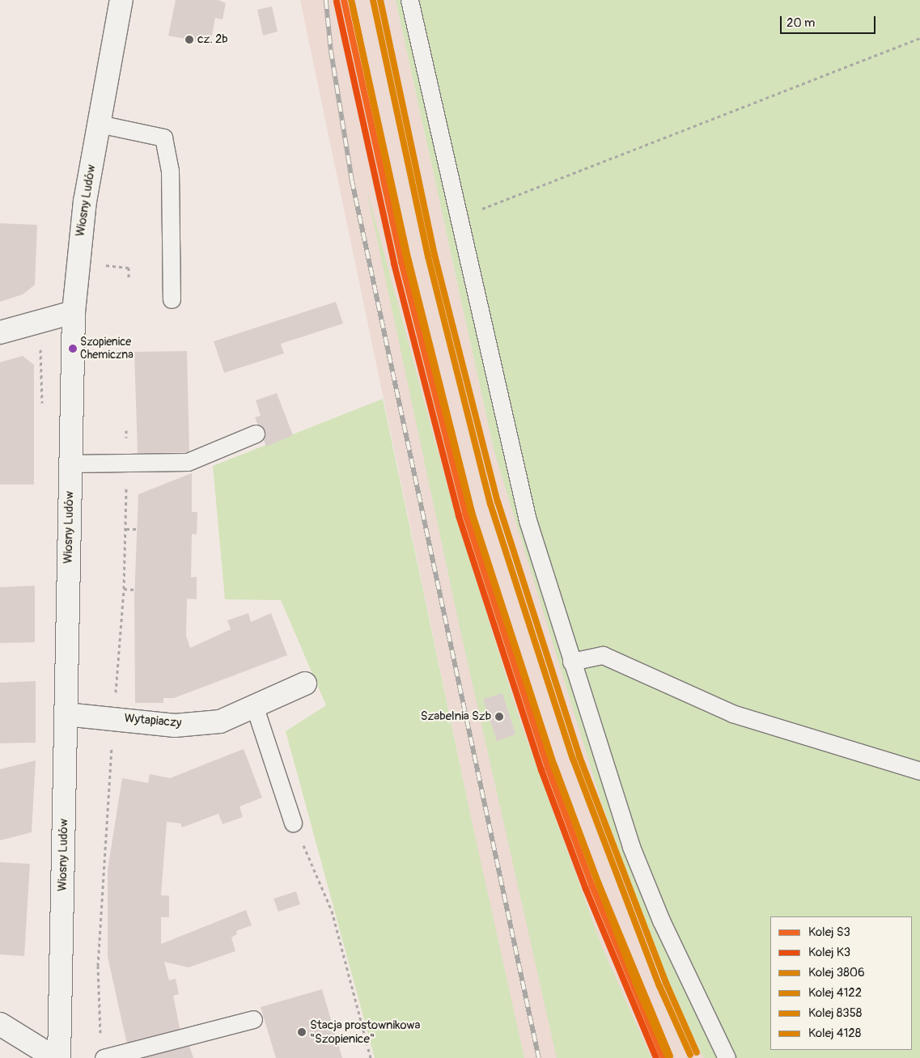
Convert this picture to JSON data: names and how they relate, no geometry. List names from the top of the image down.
{
  "streets": {
    "street": ["Wiosny Ludów", "Wytapiaczy"]
  },
  "crossings": [
    ["Wiosny Ludów", "Wytapiaczy"]
  ],
  "places": [
    "cz. 2b",
    "Szopienice Chemiczna",
    "Szabelnia Szb",
    "Stacja prostownikowa \"Szopienice\""
  ],
  "lines": [
    "rail line S3",
    "rail line 3806",
    "rail line 4122",
    "rail line 4128",
    "rail line K3",
    "rail line 8358"
  ],
  "legend": [
    "Kolej S3",
    "Kolej K3",
    "Kolej 3806",
    "Kolej 4122",
    "Kolej 8358",
    "Kolej 4128"
  ],
  "scale_bar": "20 m"
}
